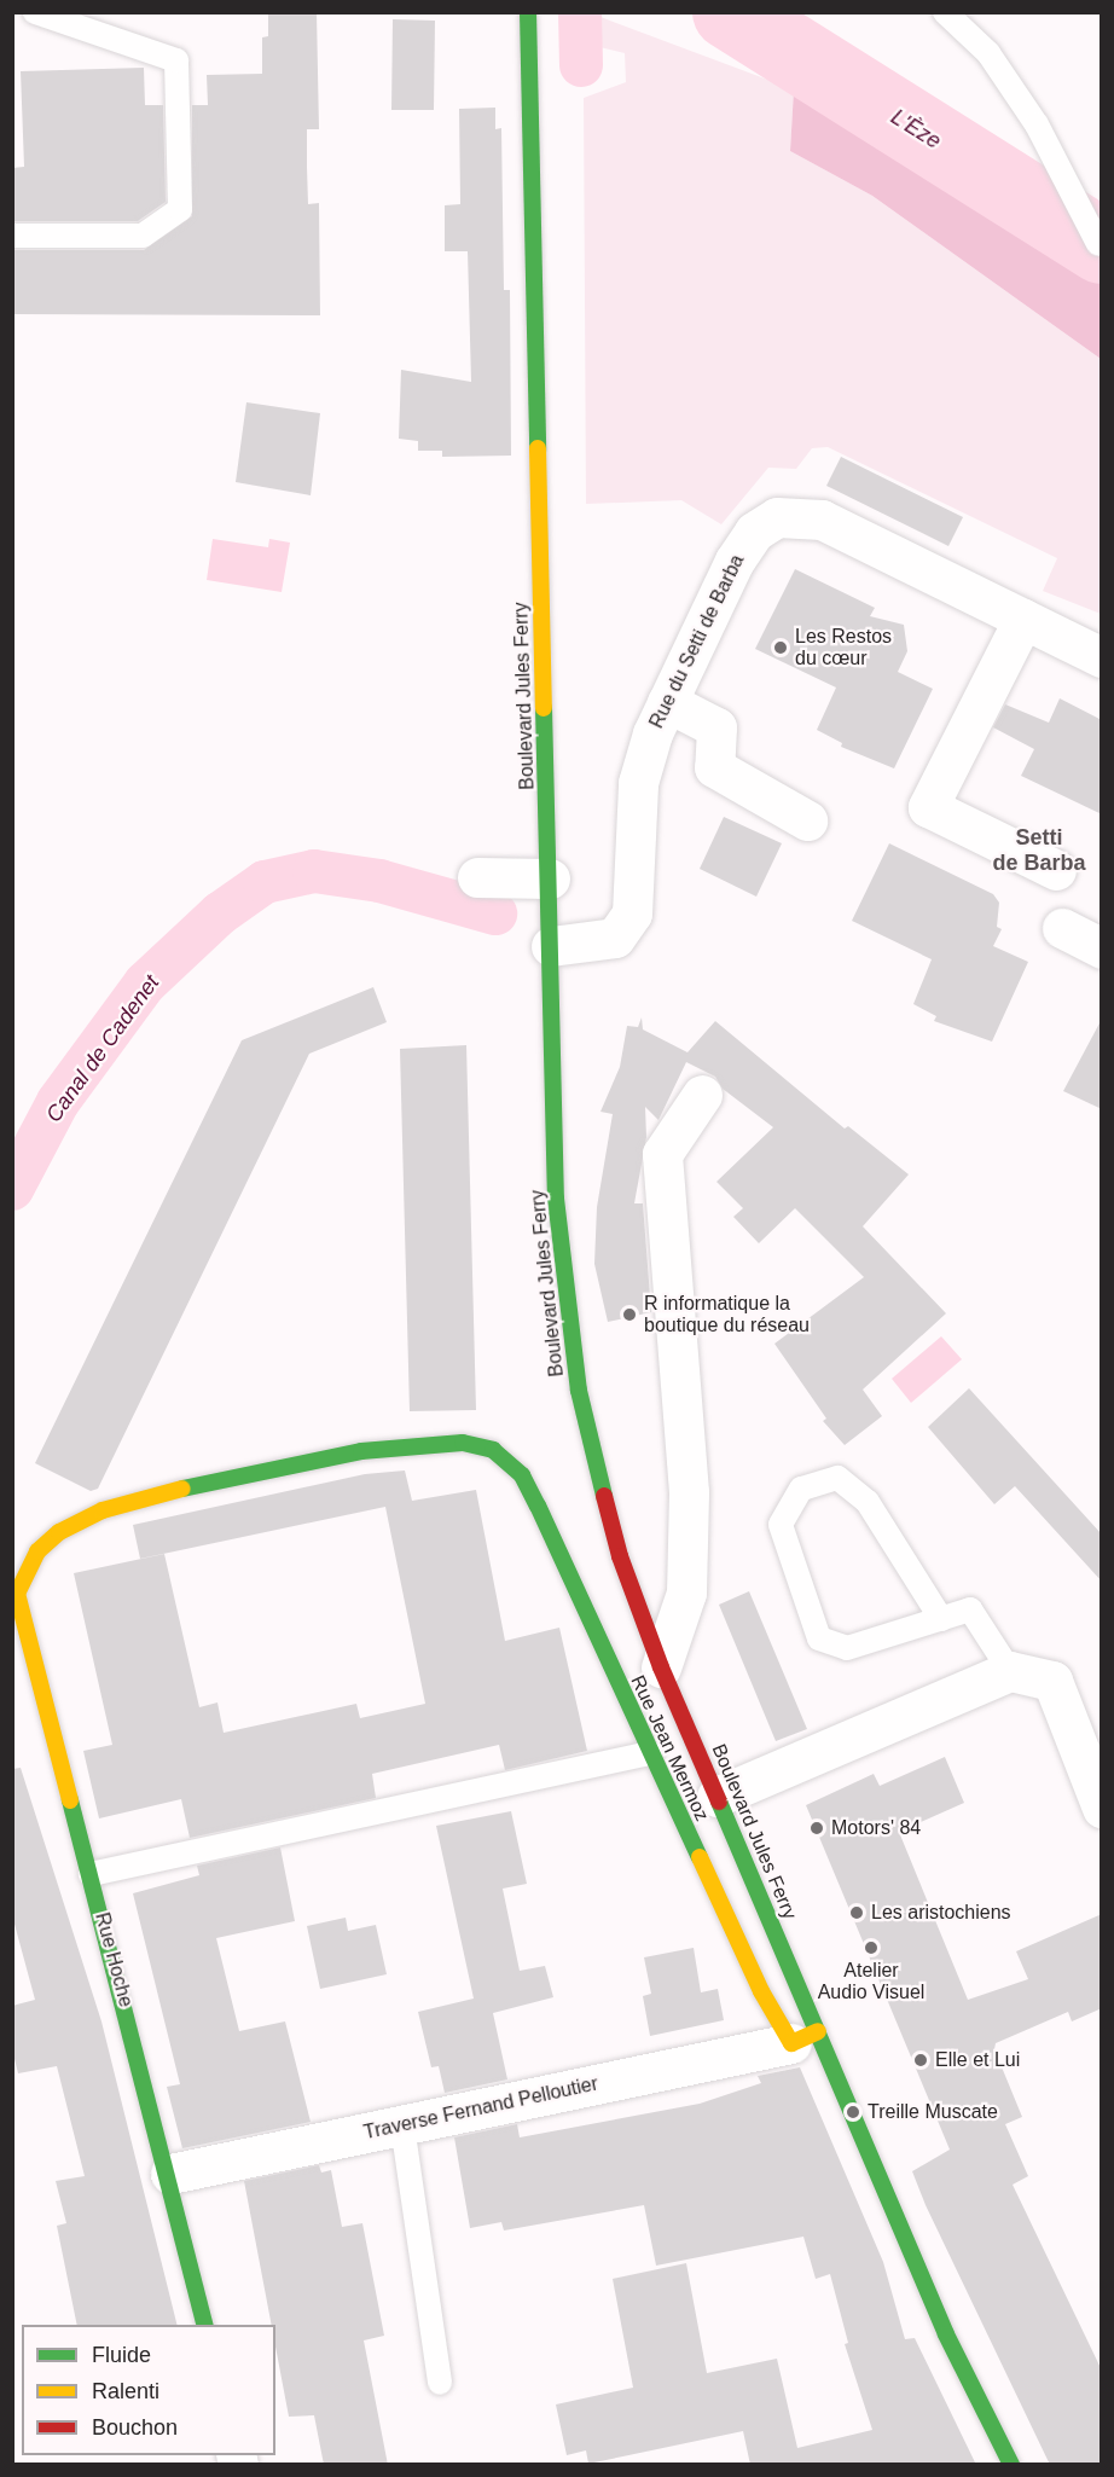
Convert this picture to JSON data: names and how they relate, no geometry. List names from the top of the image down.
{
  "streets": {
    "main road": ["Boulevard Jules Ferry", "Rue Jean Mermoz", "Rue Hoche"],
    "street": ["Rue du Setti de Barba", "Traverse Fernand Pelloutier"]
  },
  "crossings": [
    ["Rue du Setti de Barba", "Boulevard Jules Ferry"],
    ["Boulevard Jules Ferry", "Rue Jean Mermoz"],
    ["Boulevard Jules Ferry", "Traverse Fernand Pelloutier"],
    ["Rue Jean Mermoz", "Rue Hoche"],
    ["Rue Jean Mermoz", "Traverse Fernand Pelloutier"],
    ["Rue Hoche", "Traverse Fernand Pelloutier"]
  ],
  "districts": ["Setti de Barba"],
  "water": ["L'Èze", "Canal de Cadenet"],
  "places": [
    "Les Restos du cœur",
    "R informatique la boutique du réseau",
    "Motors' 84",
    "Les aristochiens",
    "Atelier Audio Visuel",
    "Elle et Lui",
    "Treille Muscate"
  ],
  "legend": ["Fluide", "Ralenti", "Bouchon"]
}
